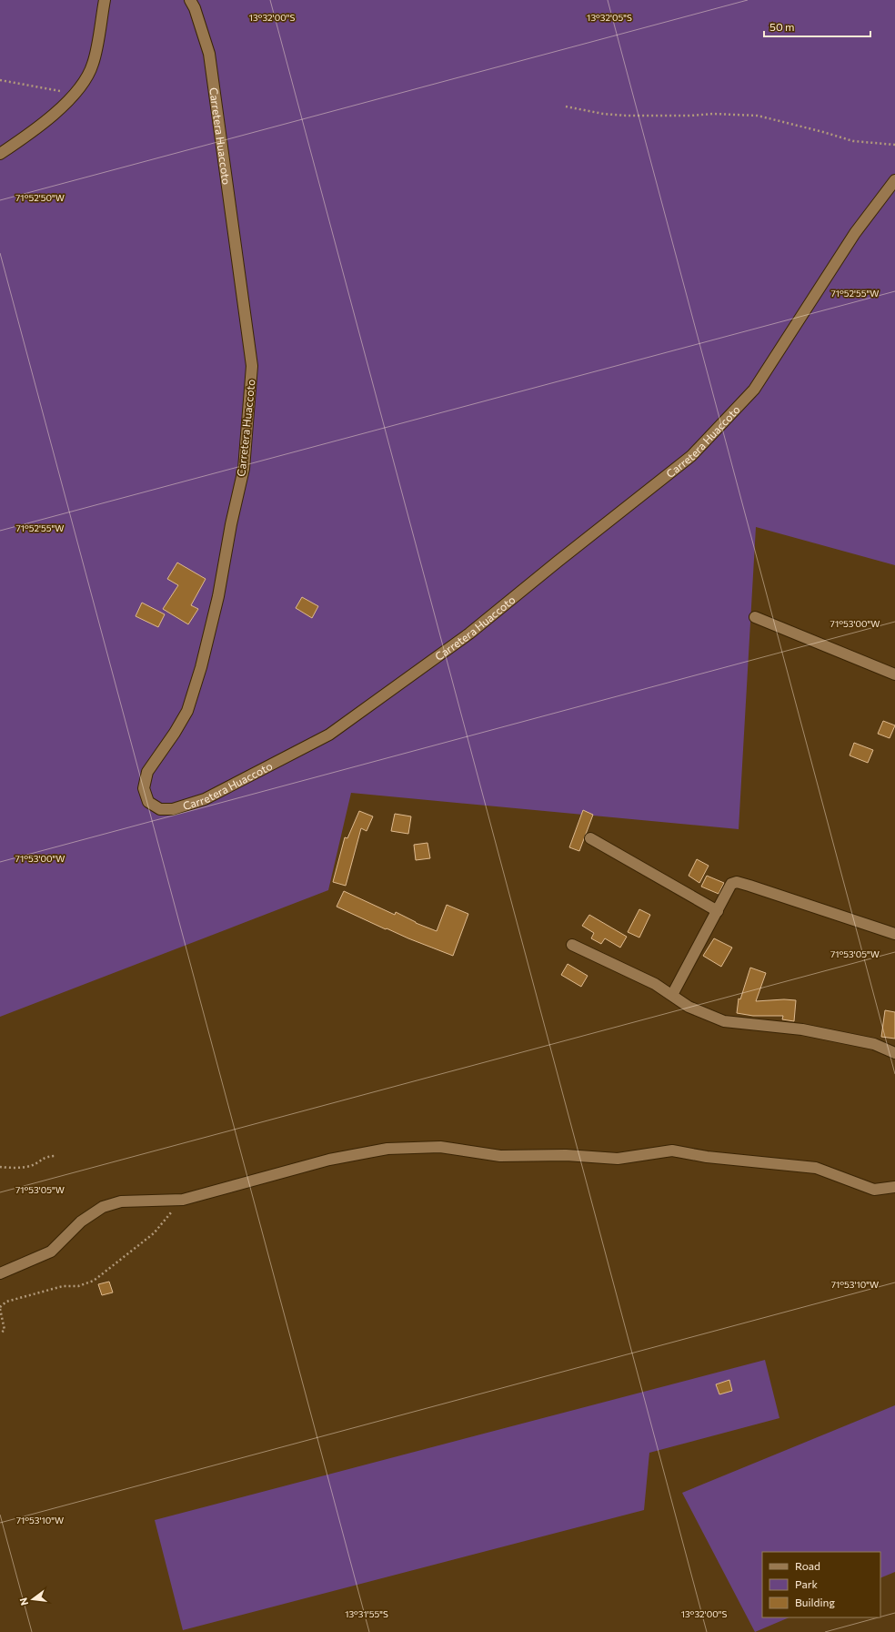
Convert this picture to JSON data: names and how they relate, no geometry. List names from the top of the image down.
{
  "streets": {
    "street": ["Carretera Huaccoto"]
  },
  "legend": ["Road", "Park", "Building"],
  "scale_bar": "50 m",
  "north": "left",
  "coordinates": [
    "13°32'00\"S",
    "13°32'05\"S",
    "71°52'50\"W",
    "71°52'55\"W",
    "71°53'00\"W",
    "71°53'05\"W",
    "71°53'10\"W",
    "13°31'55\"S"
  ]
}
